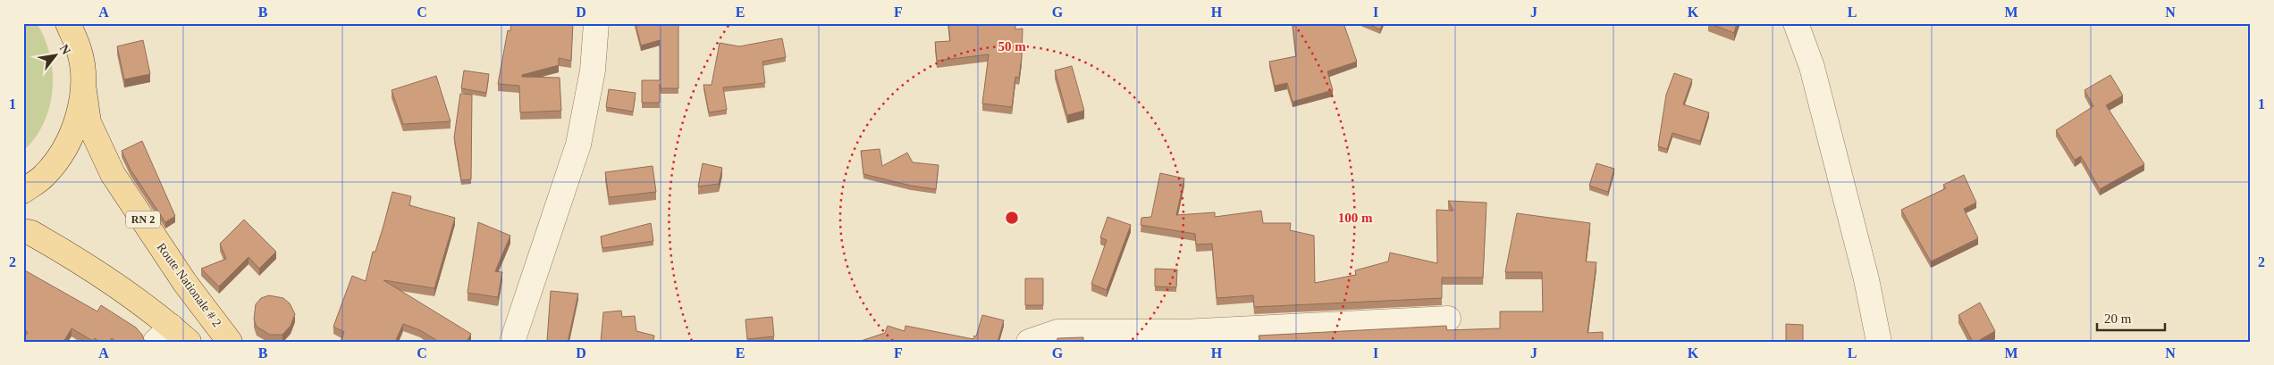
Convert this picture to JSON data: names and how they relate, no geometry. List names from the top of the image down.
{
  "streets": {
    "main road": ["RN 2", "Route Nationale # 2"]
  },
  "crossings": [
    ["RN 2", "Route Nationale # 2"]
  ],
  "scale_bar": "20 m",
  "north": "top right",
  "grid": {
    "columns": [
      "A",
      "B",
      "C",
      "D",
      "E",
      "F",
      "G",
      "H",
      "I",
      "J",
      "K",
      "L",
      "M",
      "N"
    ],
    "rows": ["1", "2"]
  },
  "rings": ["50 m", "100 m"]
}
